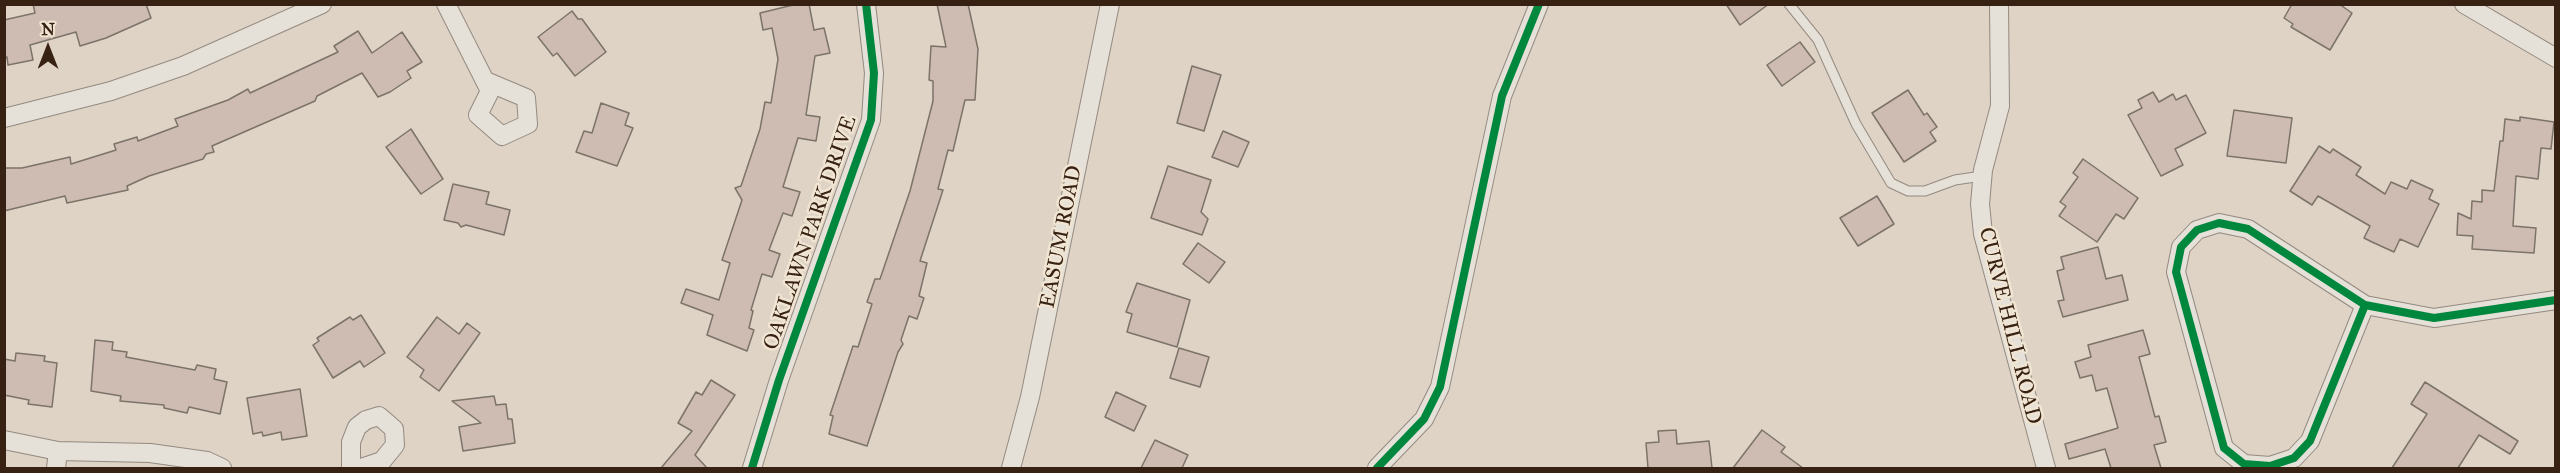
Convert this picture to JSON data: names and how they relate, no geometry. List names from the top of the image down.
{
  "streets": {
    "street": ["OAKLAWN PARK DRIVE", "EASUM ROAD", "CURVE HILL ROAD"]
  },
  "north": "top"
}
